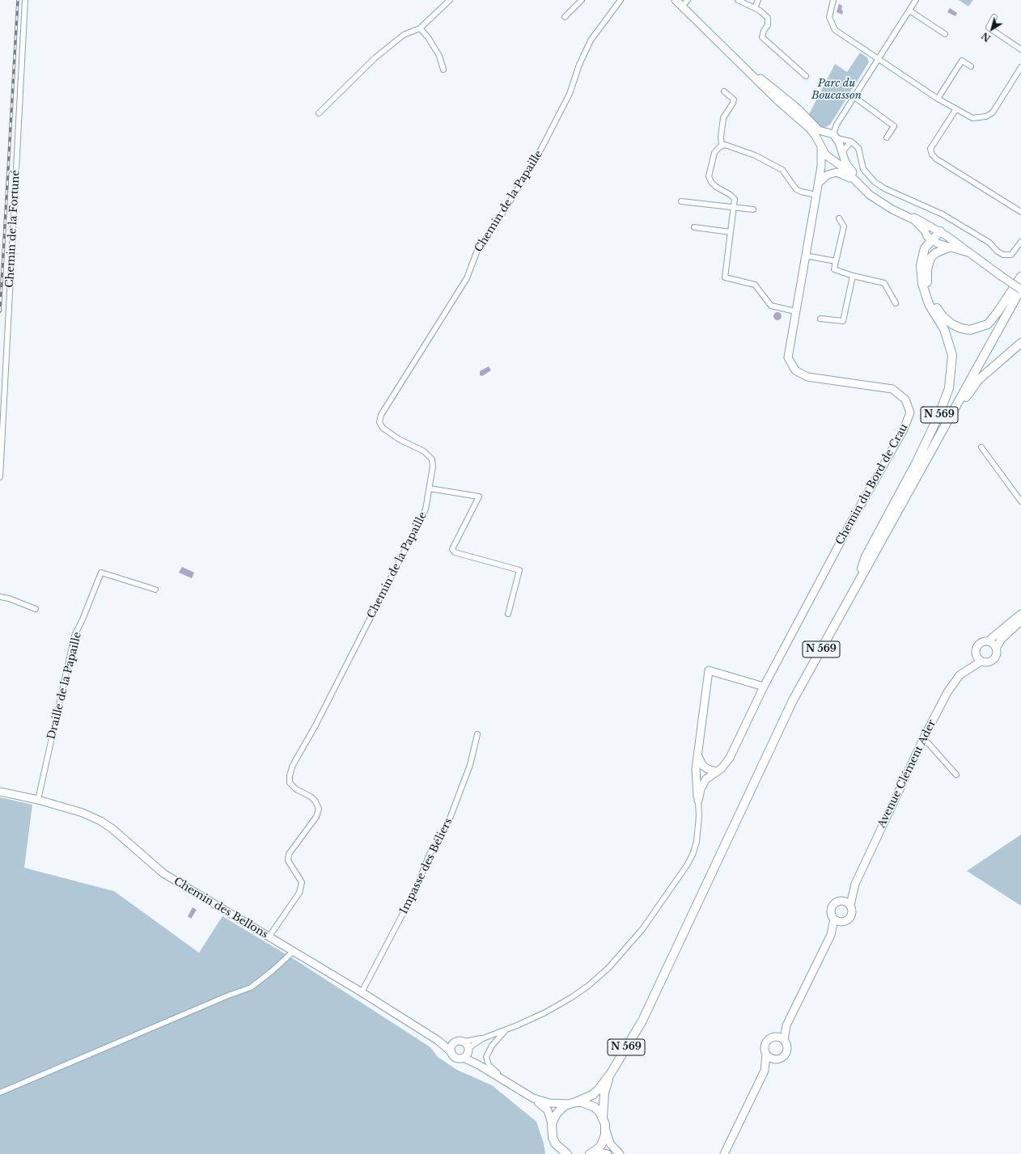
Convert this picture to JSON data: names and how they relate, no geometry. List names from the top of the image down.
{
  "streets": {
    "main road": ["N 569"],
    "street": [
      "Chemin de la Papaille",
      "Chemin de la Fortuné",
      "Chemin du Bord de Crau",
      "Draille de la Papaille",
      "Avenue Clément Ader",
      "Impasse des Béliers",
      "Chemin des Bellons"
    ]
  },
  "crossings": [
    ["Chemin de la Papaille", "Chemin des Bellons"],
    ["Draille de la Papaille", "Chemin des Bellons"],
    ["Impasse des Béliers", "Chemin des Bellons"]
  ],
  "parks": ["Parc du Boucasson"],
  "north": "bottom left"
}
